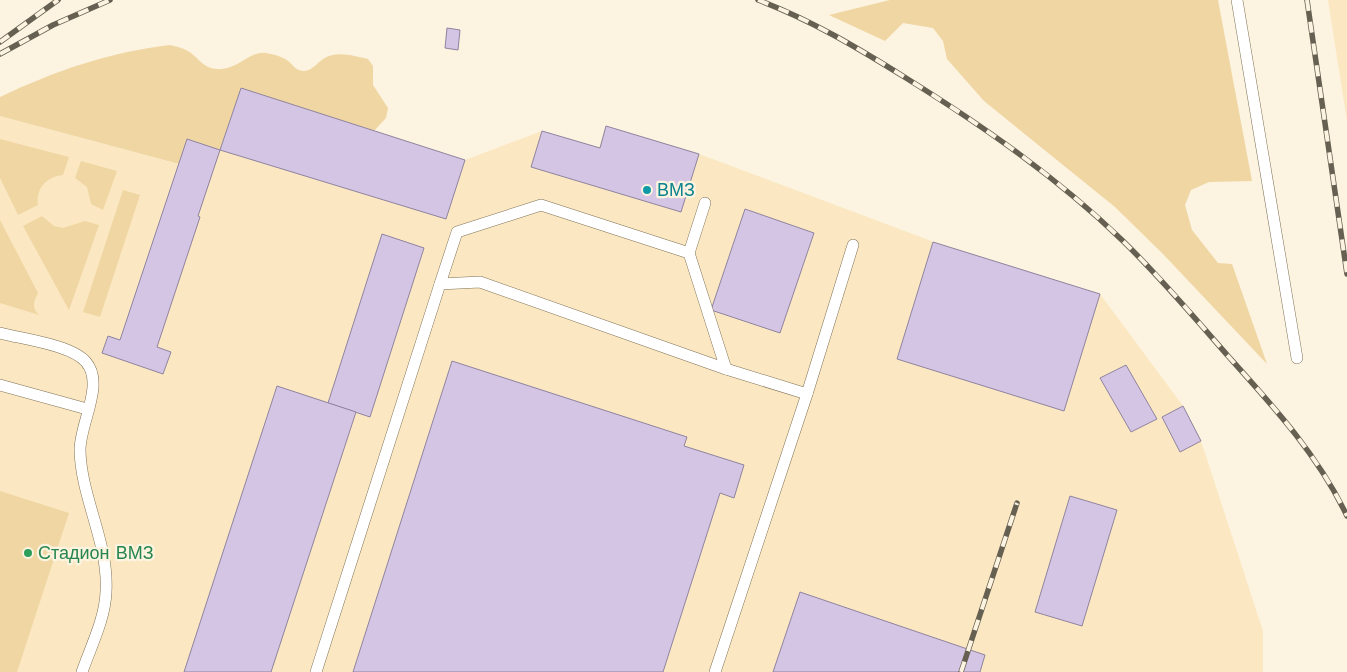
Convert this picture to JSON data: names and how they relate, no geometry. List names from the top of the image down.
{
  "places": ["ВМЗ", "Стадион ВМЗ"]
}
